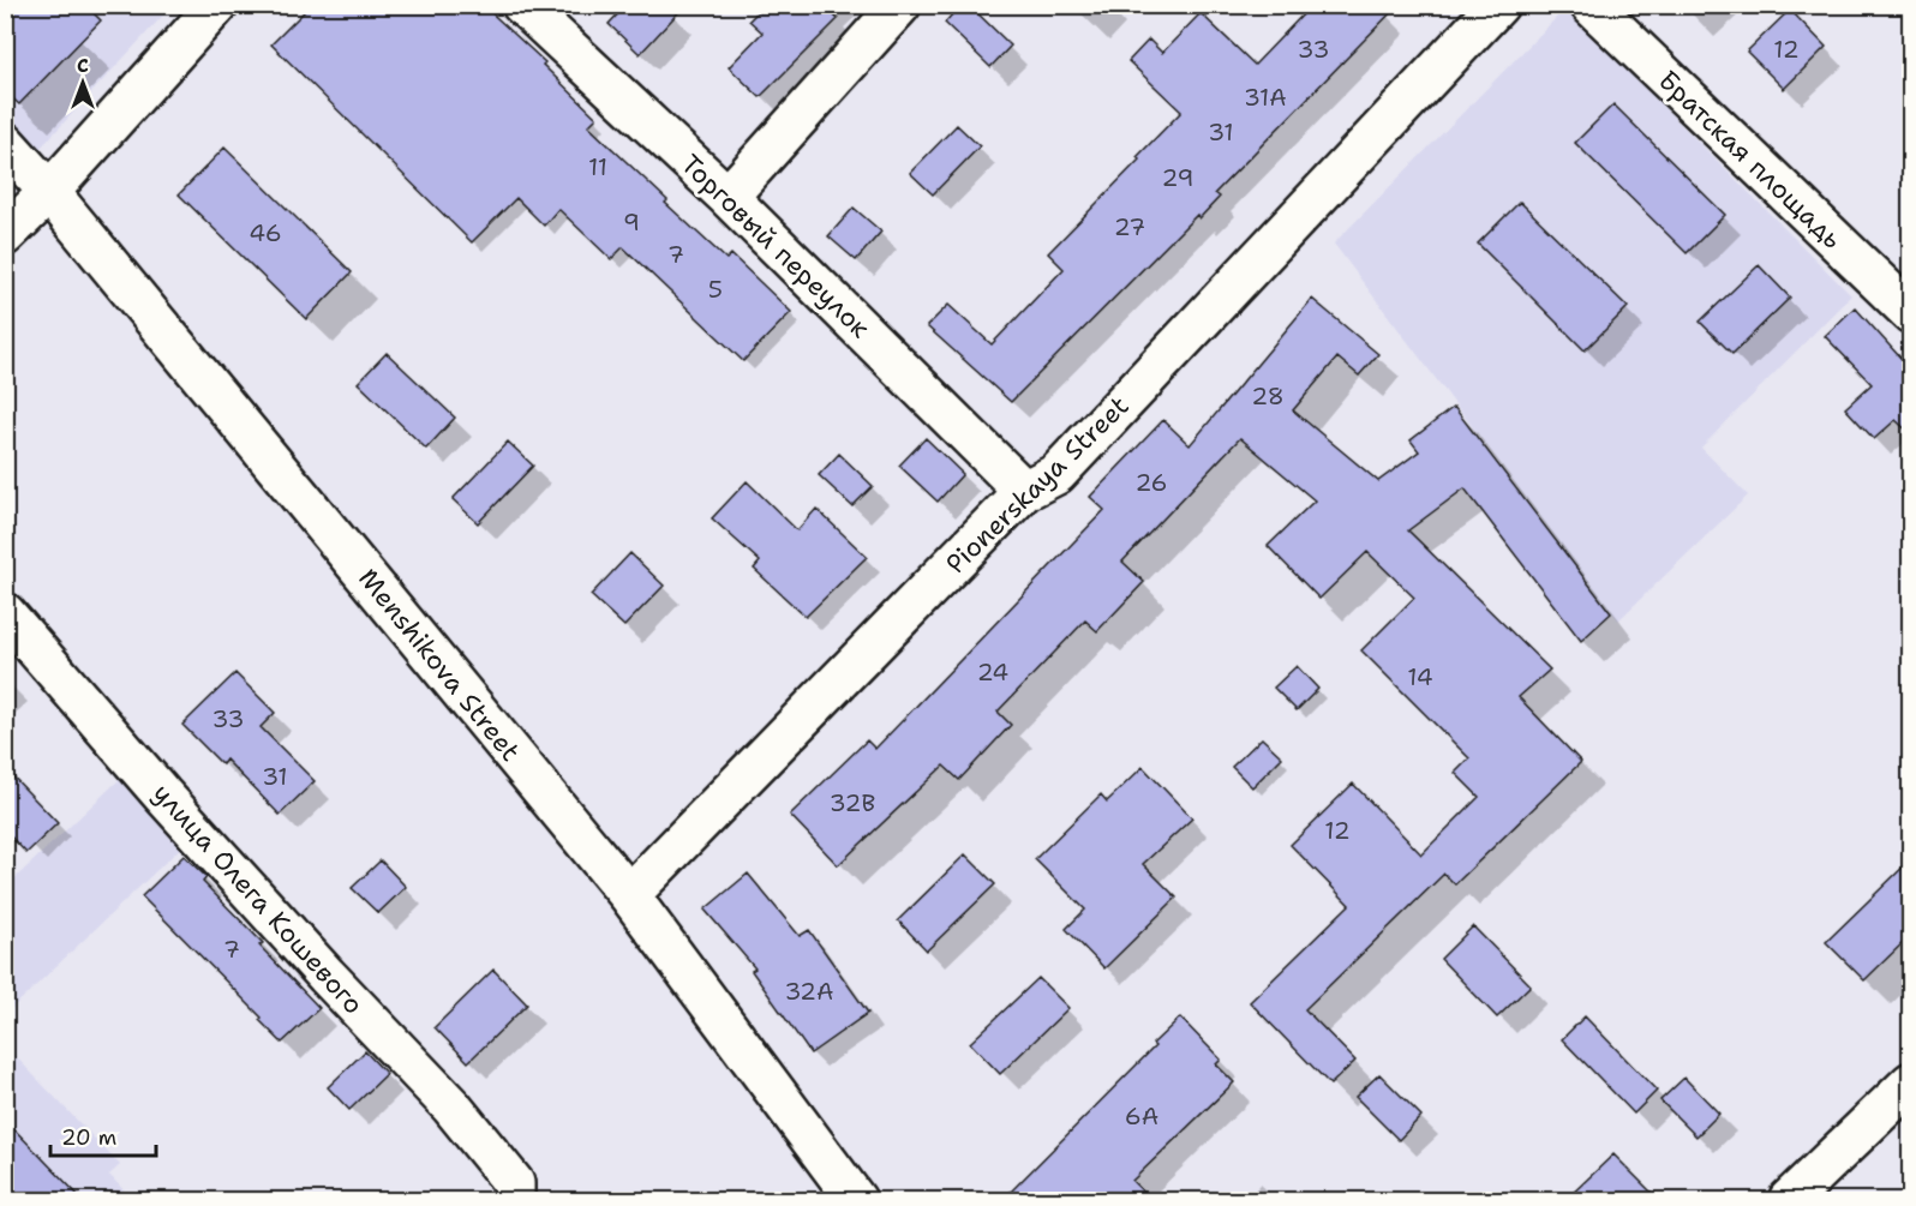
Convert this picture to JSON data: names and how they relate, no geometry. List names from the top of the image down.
{
  "streets": {
    "street": [
      "Братская площадь",
      "Торговый переулок",
      "Pionerskaya Street",
      "Menshikova Street",
      "улица Олега Кошевого"
    ]
  },
  "crossings": [
    ["Торговый переулок", "Pionerskaya Street"],
    ["Pionerskaya Street", "Menshikova Street"]
  ],
  "house_numbers": [
    "33",
    "12",
    "31А",
    "31",
    "11",
    "29",
    "9",
    "27",
    "46",
    "7",
    "5",
    "28",
    "26",
    "24",
    "14",
    "33",
    "31",
    "32В",
    "12",
    "7",
    "32А",
    "6А"
  ],
  "scale_bar": "20 m",
  "north": "top"
}
